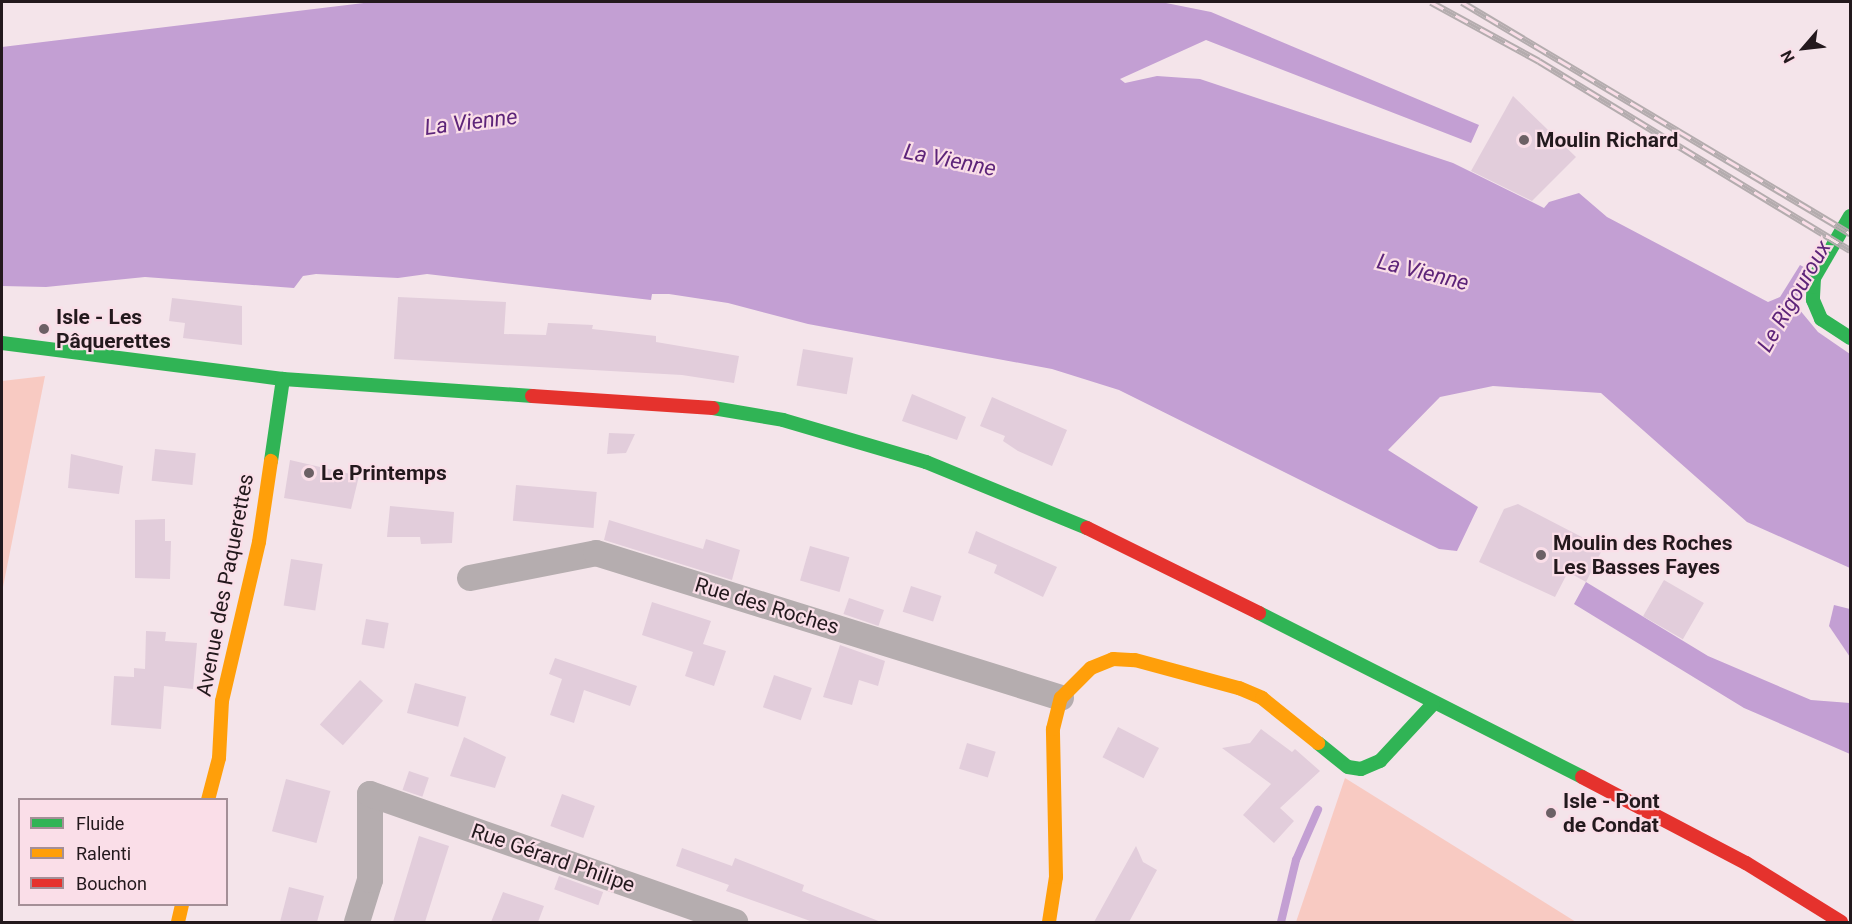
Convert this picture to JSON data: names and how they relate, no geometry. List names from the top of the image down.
{
  "streets": {
    "main road": ["Avenue des Paquerettes"],
    "street": ["Rue des Roches", "Rue Gérard Philipe"]
  },
  "water": ["La Vienne", "Le Rigouroux"],
  "places": [
    "Moulin Richard",
    "Isle - Les Pâquerettes",
    "Le Printemps",
    "Moulin des Roches Les Basses Fayes",
    "Isle - Pont de Condat"
  ],
  "legend": ["Fluide", "Ralenti", "Bouchon"],
  "north": "bottom left"
}
